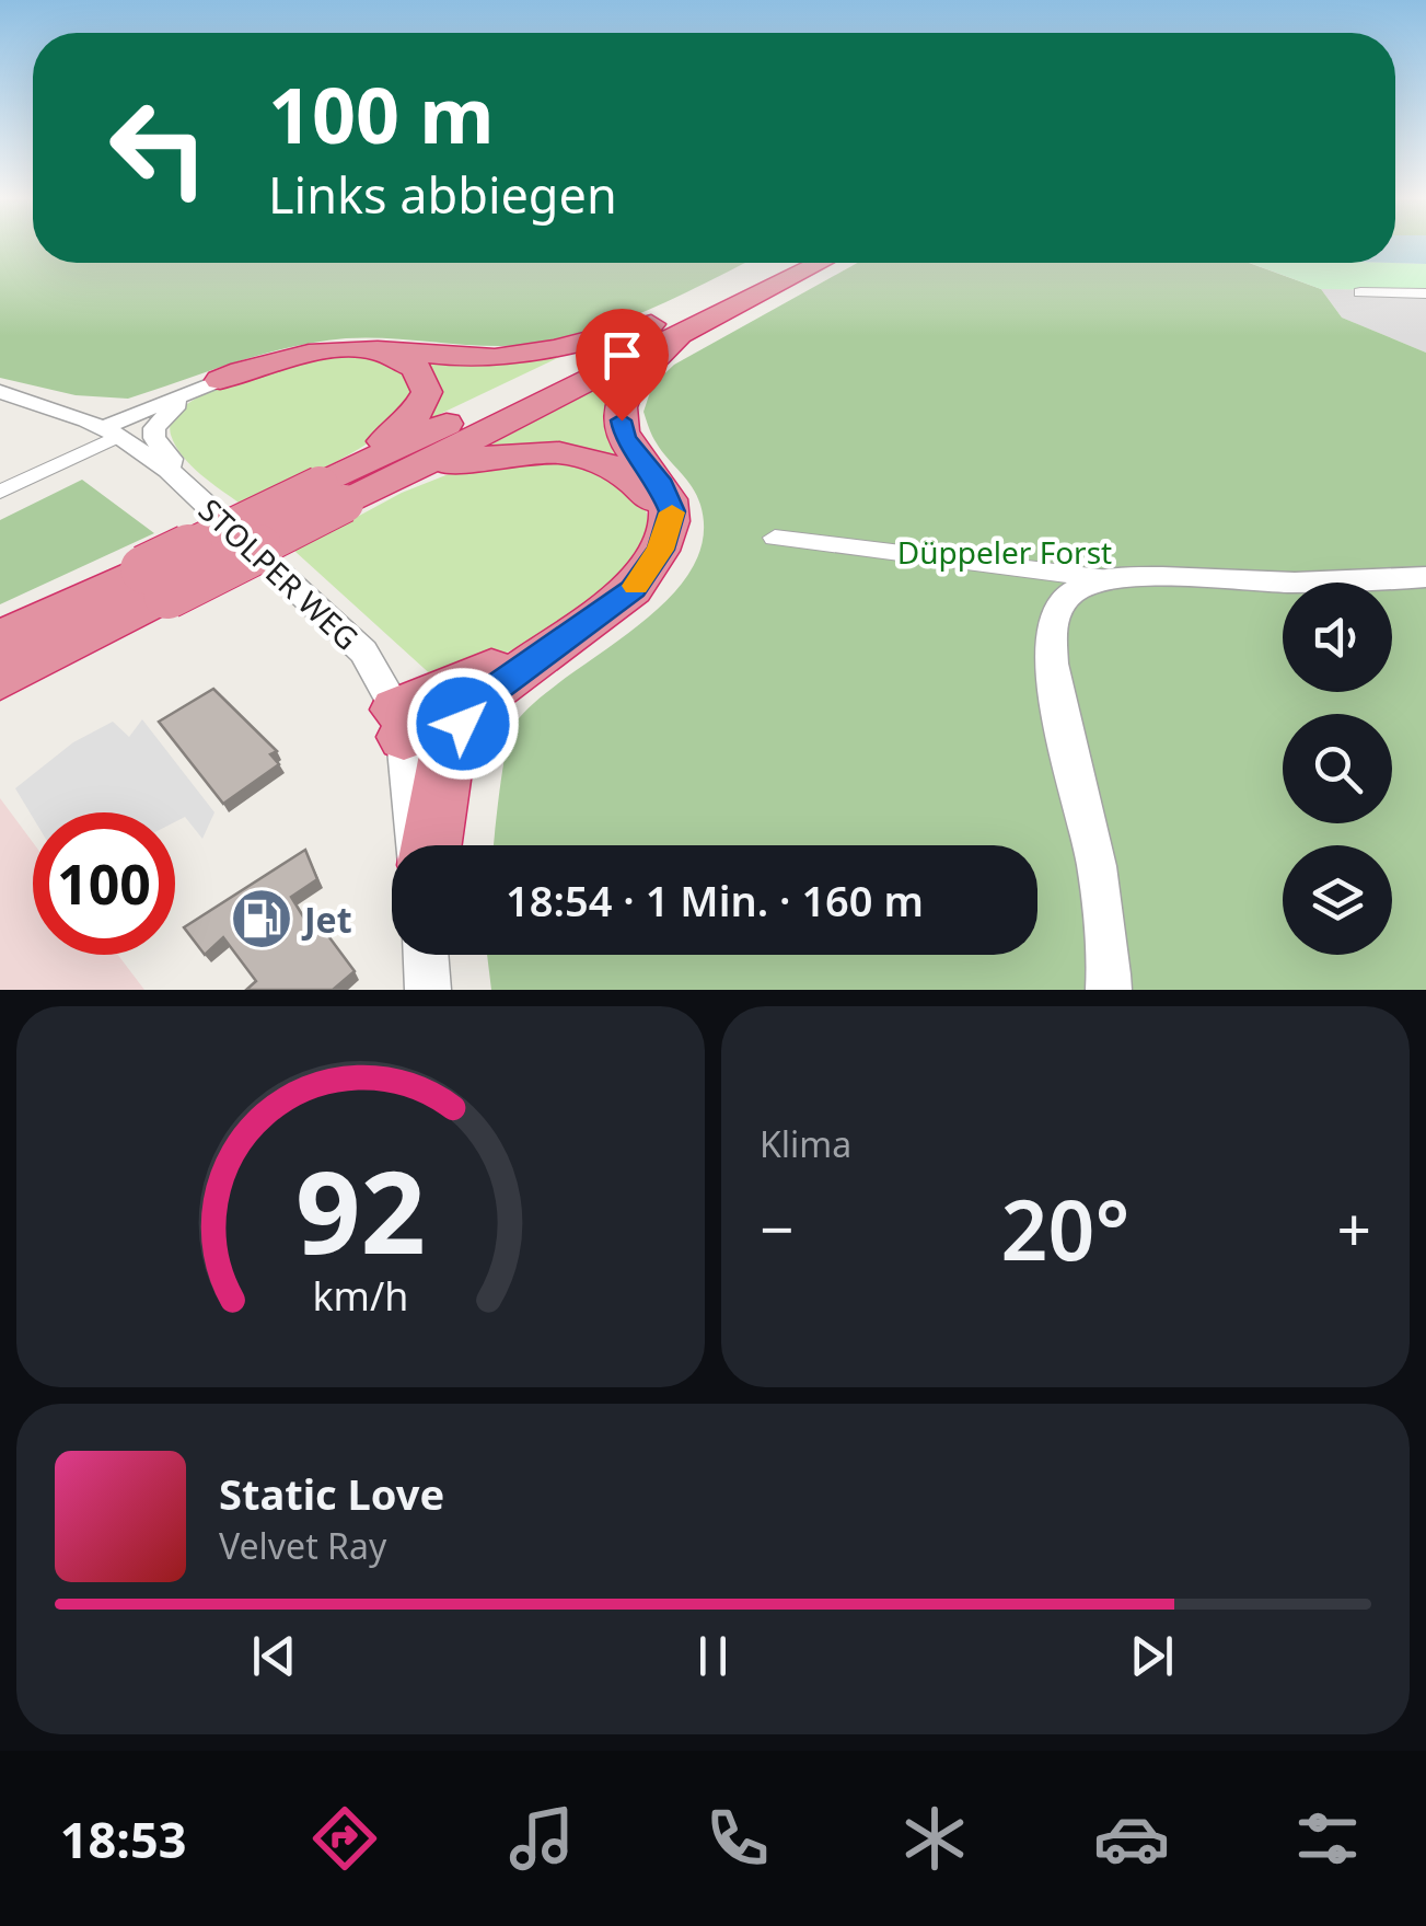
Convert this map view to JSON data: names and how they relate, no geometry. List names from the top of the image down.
{
  "streets": {
    "street": ["STOLPER WEG"]
  },
  "parks": ["Düppeler Forst"],
  "places": {
    "fuel station": ["Jet"]
  },
  "page": {
    "turn": ["100 m", "Links abbiegen"],
    "limit": "100",
    "trip": "18:54 · 1 Min. · 160 m",
    "tile": "Klima",
    "heat": ["−", "20°", "+"],
    "song": ["Static Love", "Velvet Ray"],
    "tabs": "18:53",
    "gauge": ["92", "km/h"]
  }
}
